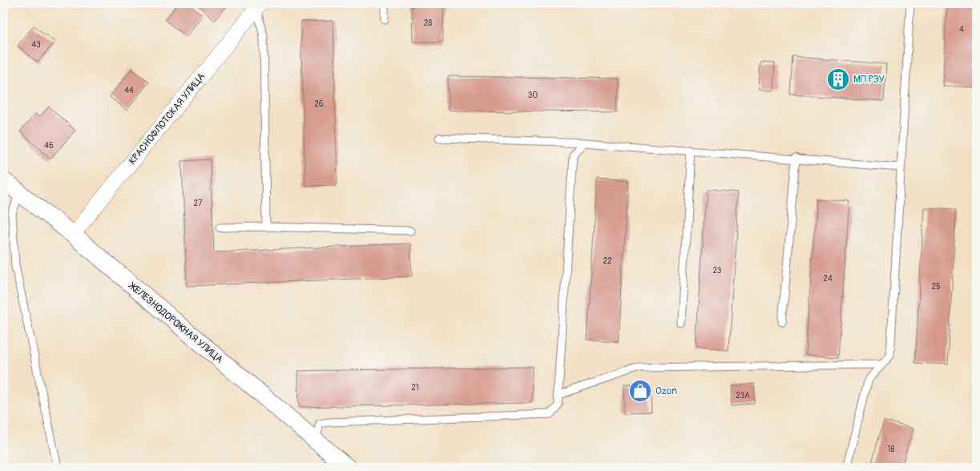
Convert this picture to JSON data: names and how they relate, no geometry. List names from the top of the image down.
{
  "streets": {
    "street": ["КРАСНОФЛОТСКАЯ УЛИЦА", "ЖЕЛЕЗНОДОРОЖНАЯ УЛИЦА"]
  },
  "crossings": [
    ["КРАСНОФЛОТСКАЯ УЛИЦА", "ЖЕЛЕЗНОДОРОЖНАЯ УЛИЦА"]
  ],
  "places": {
    "building": ["МП РЭУ"],
    "shop": ["Ozon"]
  },
  "house_numbers": [
    "28",
    "4",
    "43",
    "44",
    "30",
    "26",
    "46",
    "27",
    "22",
    "23",
    "24",
    "25",
    "21",
    "23А",
    "18"
  ]
}
